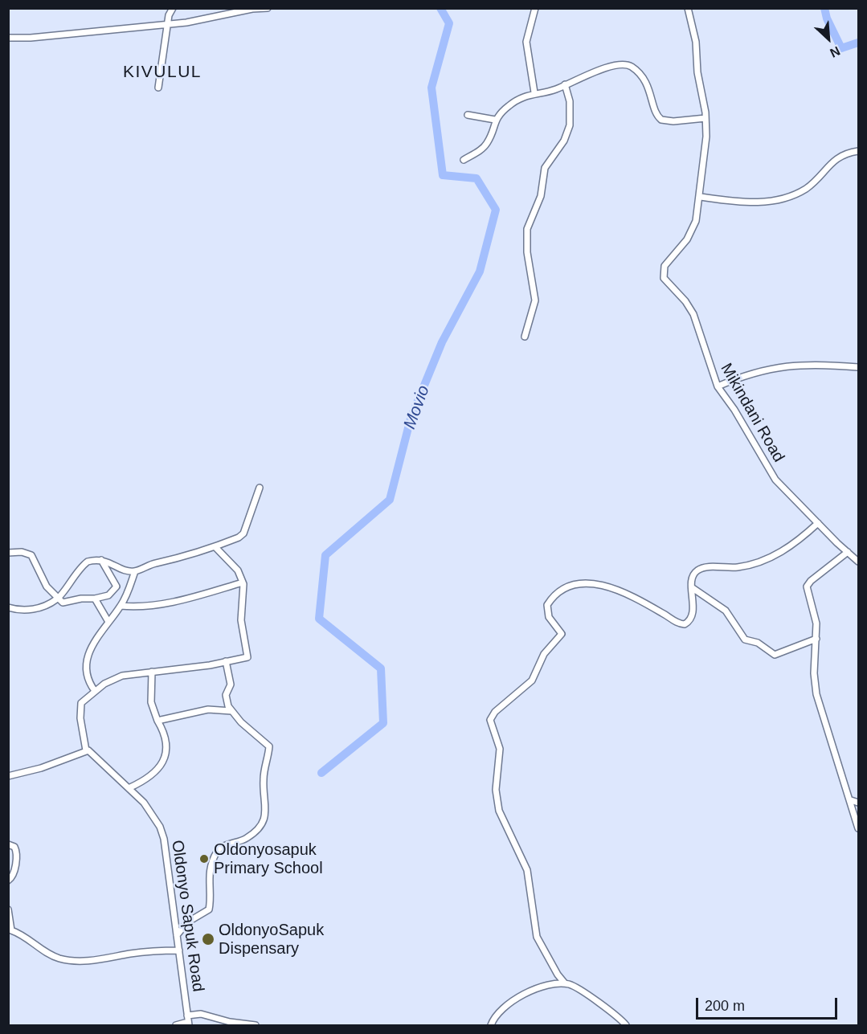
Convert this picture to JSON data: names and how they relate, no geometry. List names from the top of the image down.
{
  "streets": {
    "street": ["Mikindani Road", "Oldonyo Sapuk Road"]
  },
  "districts": ["KIVULUL"],
  "water": ["Movio"],
  "places": ["Oldonyosapuk Primary School", "OldonyoSapuk Dispensary"],
  "scale_bar": "200 m",
  "north": "bottom right"
}
